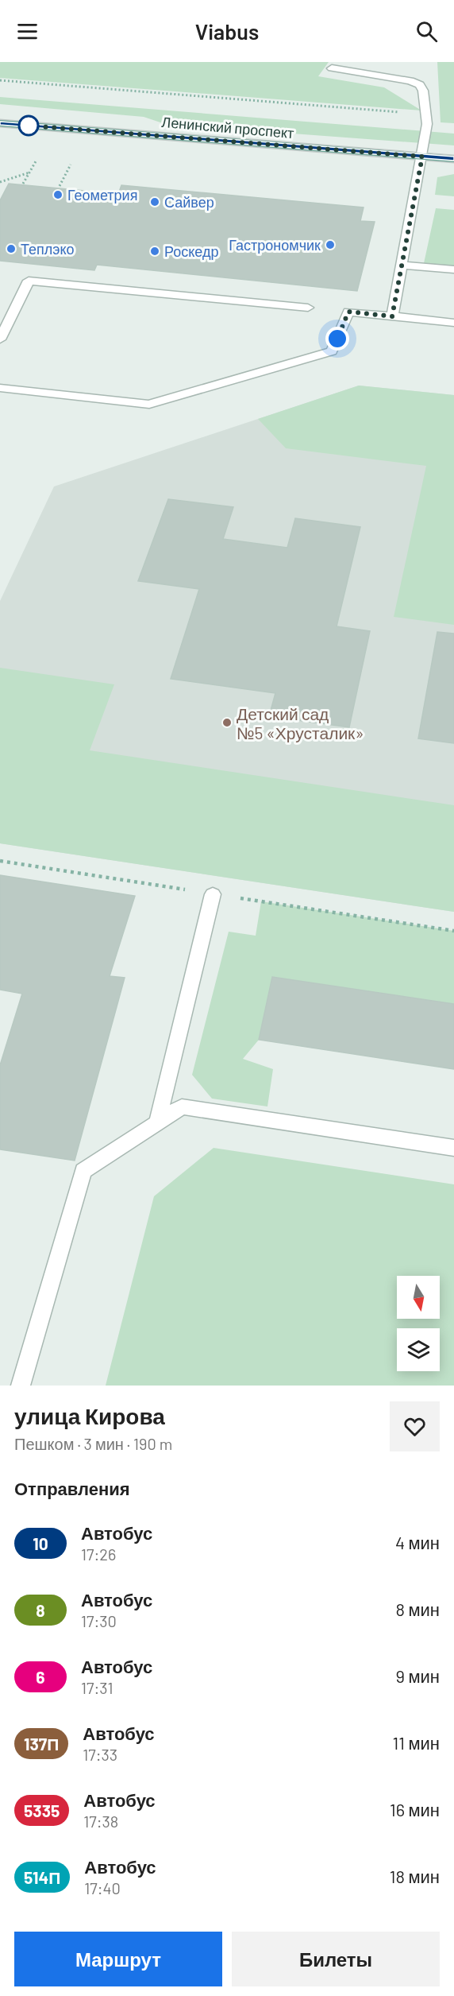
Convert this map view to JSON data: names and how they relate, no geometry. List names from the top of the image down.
{
  "streets": {
    "main road": ["Ленинский проспект"]
  },
  "places": [
    "Геометрия",
    "Сайвер",
    "Гастрономчик",
    "Теплэко",
    "Роскедр",
    "Детский сад №5 «Хрусталик»"
  ],
  "lines": ["bus line 10"],
  "north": "bottom",
  "page": {
    "header": "Viabus",
    "heading": [
      ["улица Кирова", "Пешком · 3 мин · 190 m"],
      "Отправления"
    ],
    "list": [
      {
        "mark": "10",
        "name": "Автобус",
        "note": "17:26",
        "value": "4 мин"
      },
      {
        "mark": "8",
        "name": "Автобус",
        "note": "17:30",
        "value": "8 мин"
      },
      {
        "mark": "6",
        "name": "Автобус",
        "note": "17:31",
        "value": "9 мин"
      },
      {
        "mark": "137П",
        "name": "Автобус",
        "note": "17:33",
        "value": "11 мин"
      },
      {
        "mark": "5335",
        "name": "Автобус",
        "note": "17:38",
        "value": "16 мин"
      },
      {
        "mark": "514П",
        "name": "Автобус",
        "note": "17:40",
        "value": "18 мин"
      }
    ],
    "buttons": ["Маршрут", "Билеты"]
  }
}
